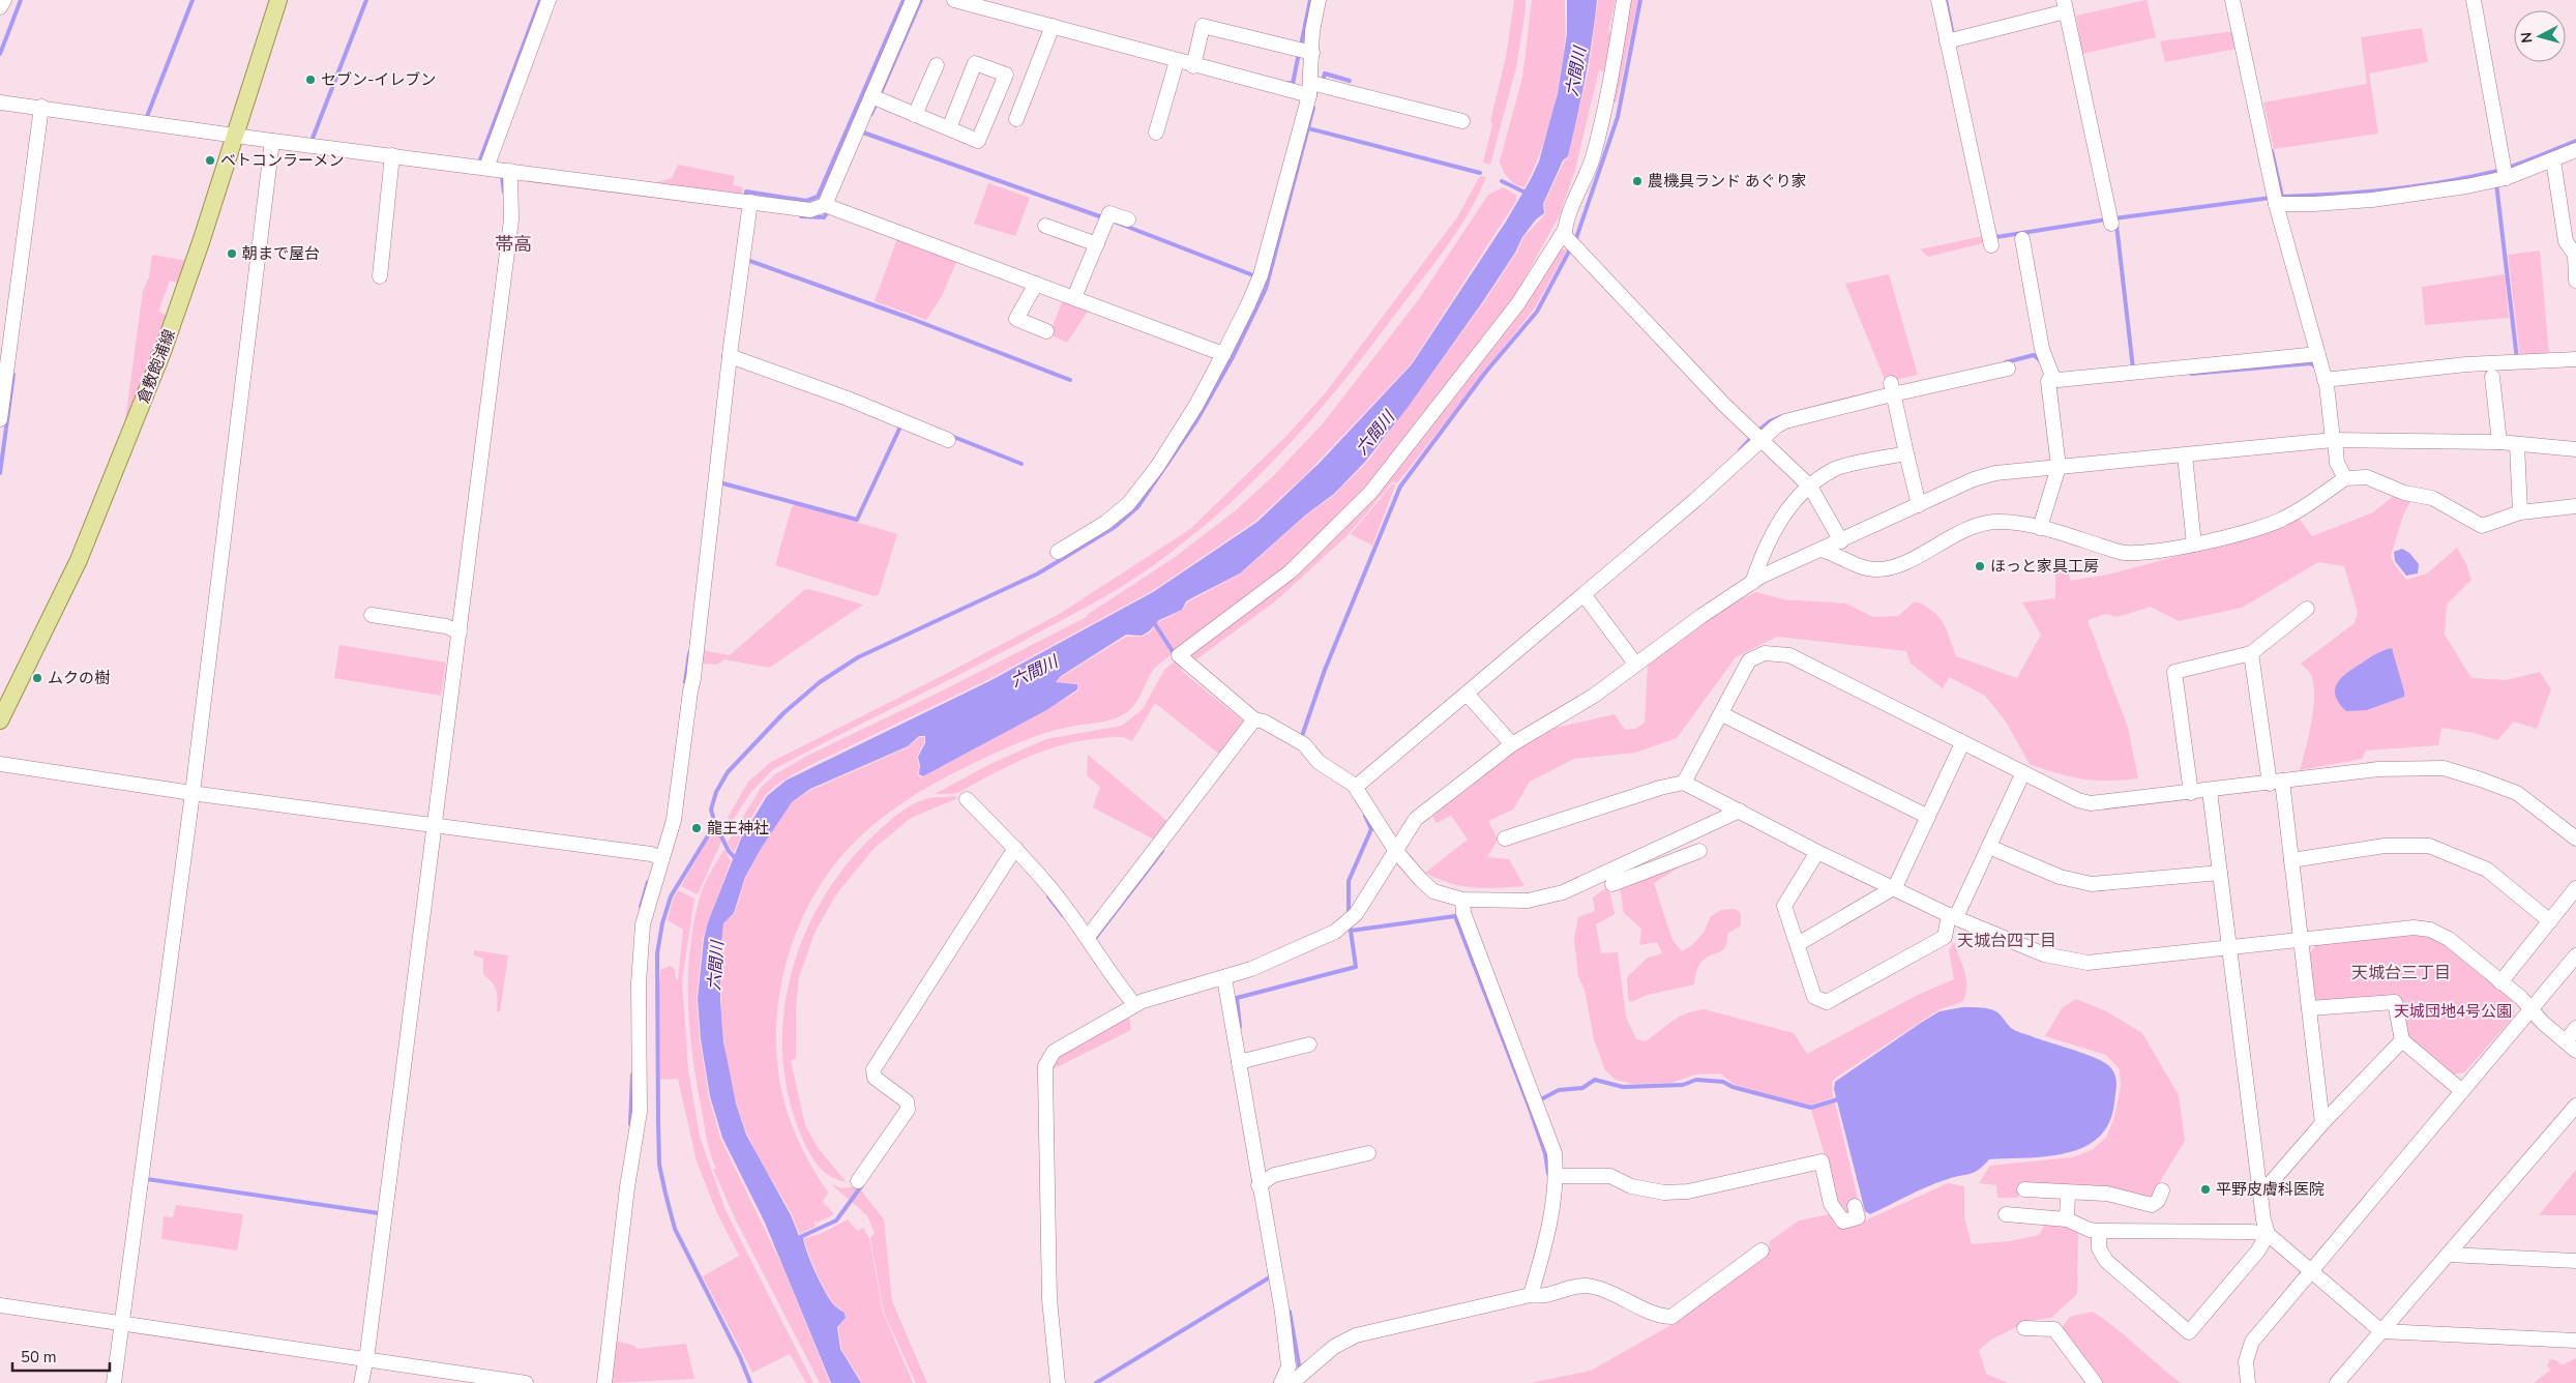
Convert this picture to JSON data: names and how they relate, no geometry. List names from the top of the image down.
{
  "streets": {
    "main road": ["倉敷飽浦線"]
  },
  "districts": ["帯高", "天城台四丁目", "天城台三丁目"],
  "water": ["六間川"],
  "parks": ["天城団地4号公園"],
  "places": [
    "セブン-イレブン",
    "ベトコンラーメン",
    "農機具ランド あぐり家",
    "朝まで屋台",
    "ほっと家具工房",
    "ムクの樹",
    "龍王神社",
    "平野皮膚科医院"
  ],
  "scale_bar": "50 m",
  "north": "left"
}
